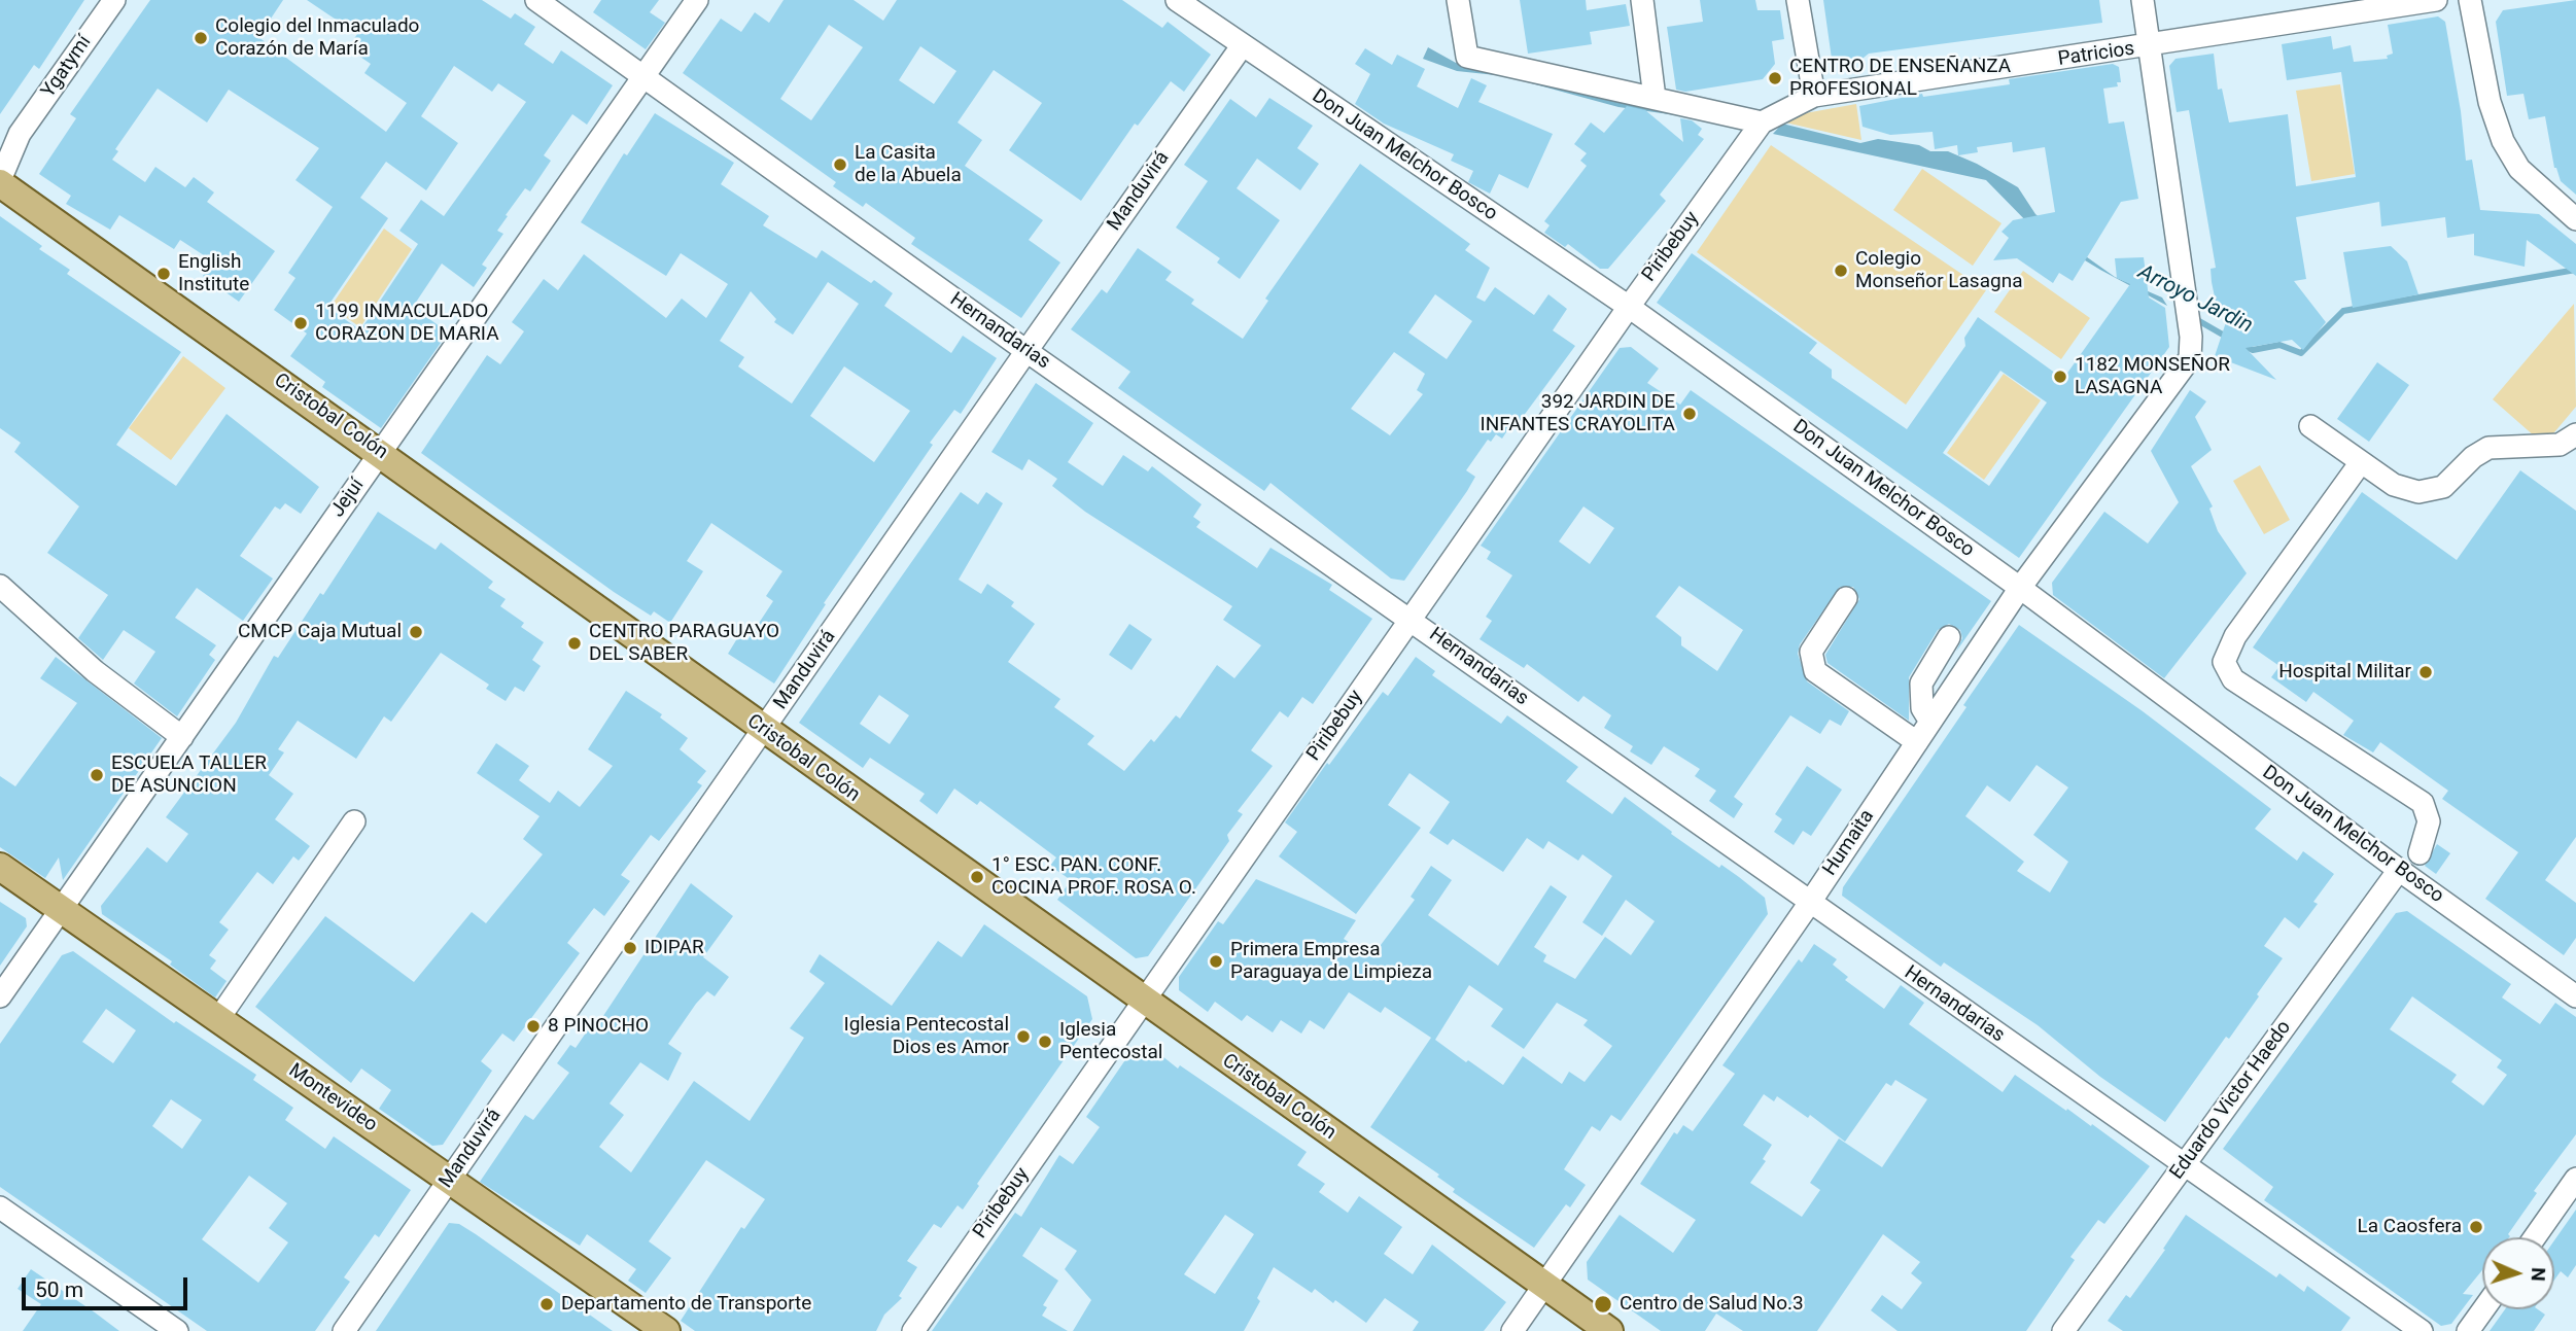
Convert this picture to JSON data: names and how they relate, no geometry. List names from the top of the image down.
{
  "streets": {
    "main road": ["Cristobal Colón", "Montevideo"],
    "street": [
      "Patricios",
      "Ygatymí",
      "Don Juan Melchor Bosco",
      "Manduvirá",
      "Piribebuy",
      "Hernandarias",
      "Jejuí",
      "Humaita",
      "Eduardo Victor Haedo"
    ]
  },
  "crossings": [
    ["Patricios", "Piribebuy"],
    ["Patricios", "Humaita"],
    ["Ygatymí", "Cristobal Colón"],
    ["Don Juan Melchor Bosco", "Manduvirá"],
    ["Don Juan Melchor Bosco", "Piribebuy"],
    ["Don Juan Melchor Bosco", "Humaita"],
    ["Don Juan Melchor Bosco", "Eduardo Victor Haedo"],
    ["Manduvirá", "Hernandarias"],
    ["Manduvirá", "Cristobal Colón"],
    ["Manduvirá", "Montevideo"],
    ["Piribebuy", "Hernandarias"],
    ["Piribebuy", "Cristobal Colón"],
    ["Hernandarias", "Jejuí"],
    ["Hernandarias", "Humaita"],
    ["Hernandarias", "Eduardo Victor Haedo"],
    ["Cristobal Colón", "Jejuí"],
    ["Cristobal Colón", "Humaita"],
    ["Jejuí", "Montevideo"]
  ],
  "water": ["Arroyo Jardin"],
  "places": [
    "Colegio del Inmaculado Corazón de María",
    "CENTRO DE ENSEÑANZA PROFESIONAL",
    "La Casita de la Abuela",
    "Colegio Monseñor Lasagna",
    "English Institute",
    "1199 INMACULADO CORAZON DE MARIA",
    "1182 MONSEÑOR LASAGNA",
    "392 JARDIN DE INFANTES CRAYOLITA",
    "CMCP Caja Mutual",
    "CENTRO PARAGUAYO DEL SABER",
    "Hospital Militar",
    "ESCUELA TALLER DE ASUNCION",
    "1° ESC. PAN. CONF. COCINA PROF. ROSA O.",
    "IDIPAR",
    "Primera Empresa Paraguaya de Limpieza",
    "8 PINOCHO",
    "Iglesia Pentecostal Dios es Amor",
    "Iglesia Pentecostal",
    "La Caosfera",
    "Departamento de Transporte",
    "Centro de Salud No.3"
  ],
  "scale_bar": "50 m",
  "north": "right"
}
